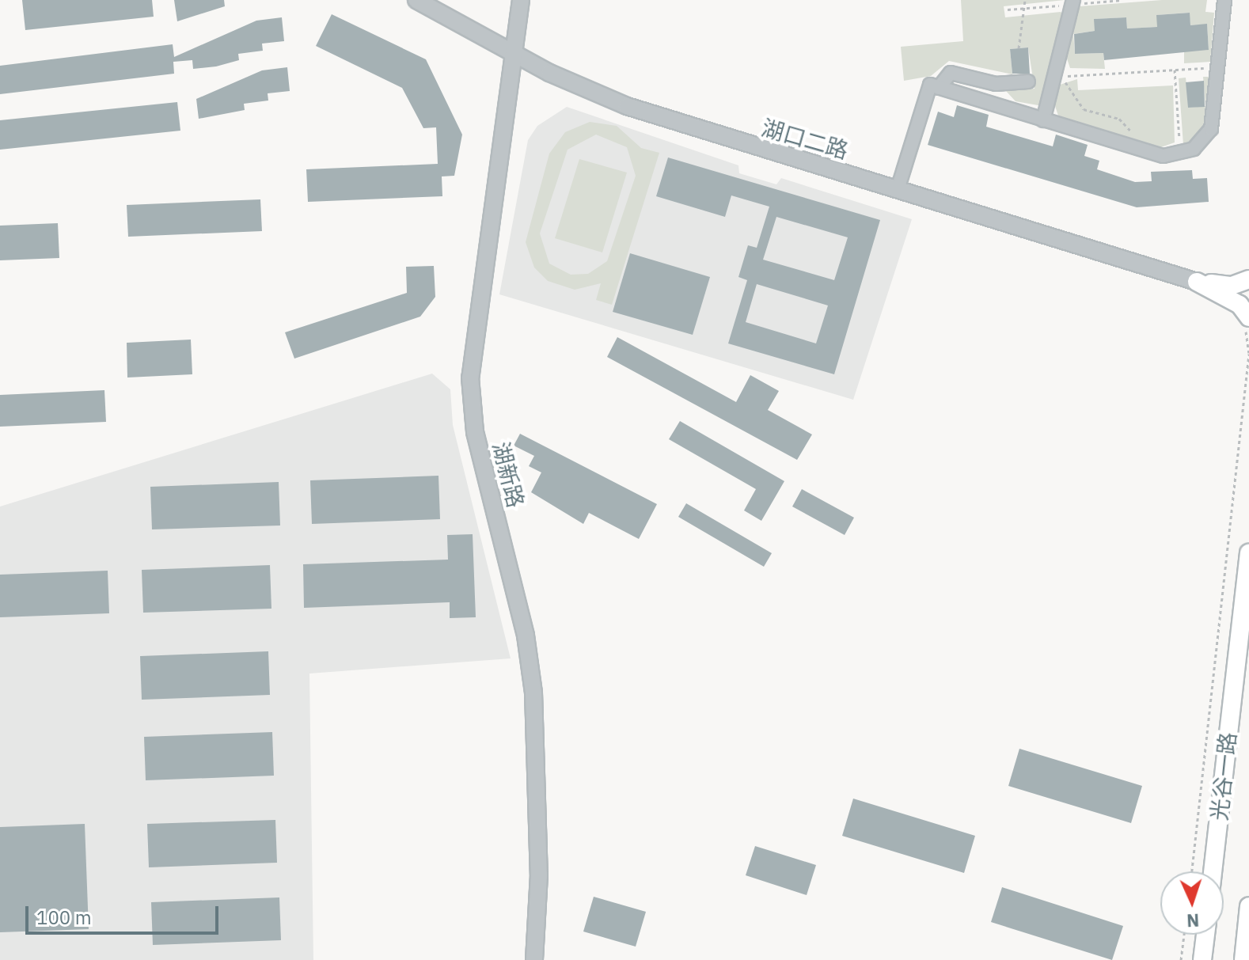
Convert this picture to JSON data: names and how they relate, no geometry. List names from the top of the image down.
{
  "streets": {
    "main road": ["光谷一路"],
    "street": ["湖口二路", "湖新路"]
  },
  "crossings": [
    ["湖口二路", "湖新路"]
  ],
  "scale_bar": "100 m",
  "north": "bottom"
}
